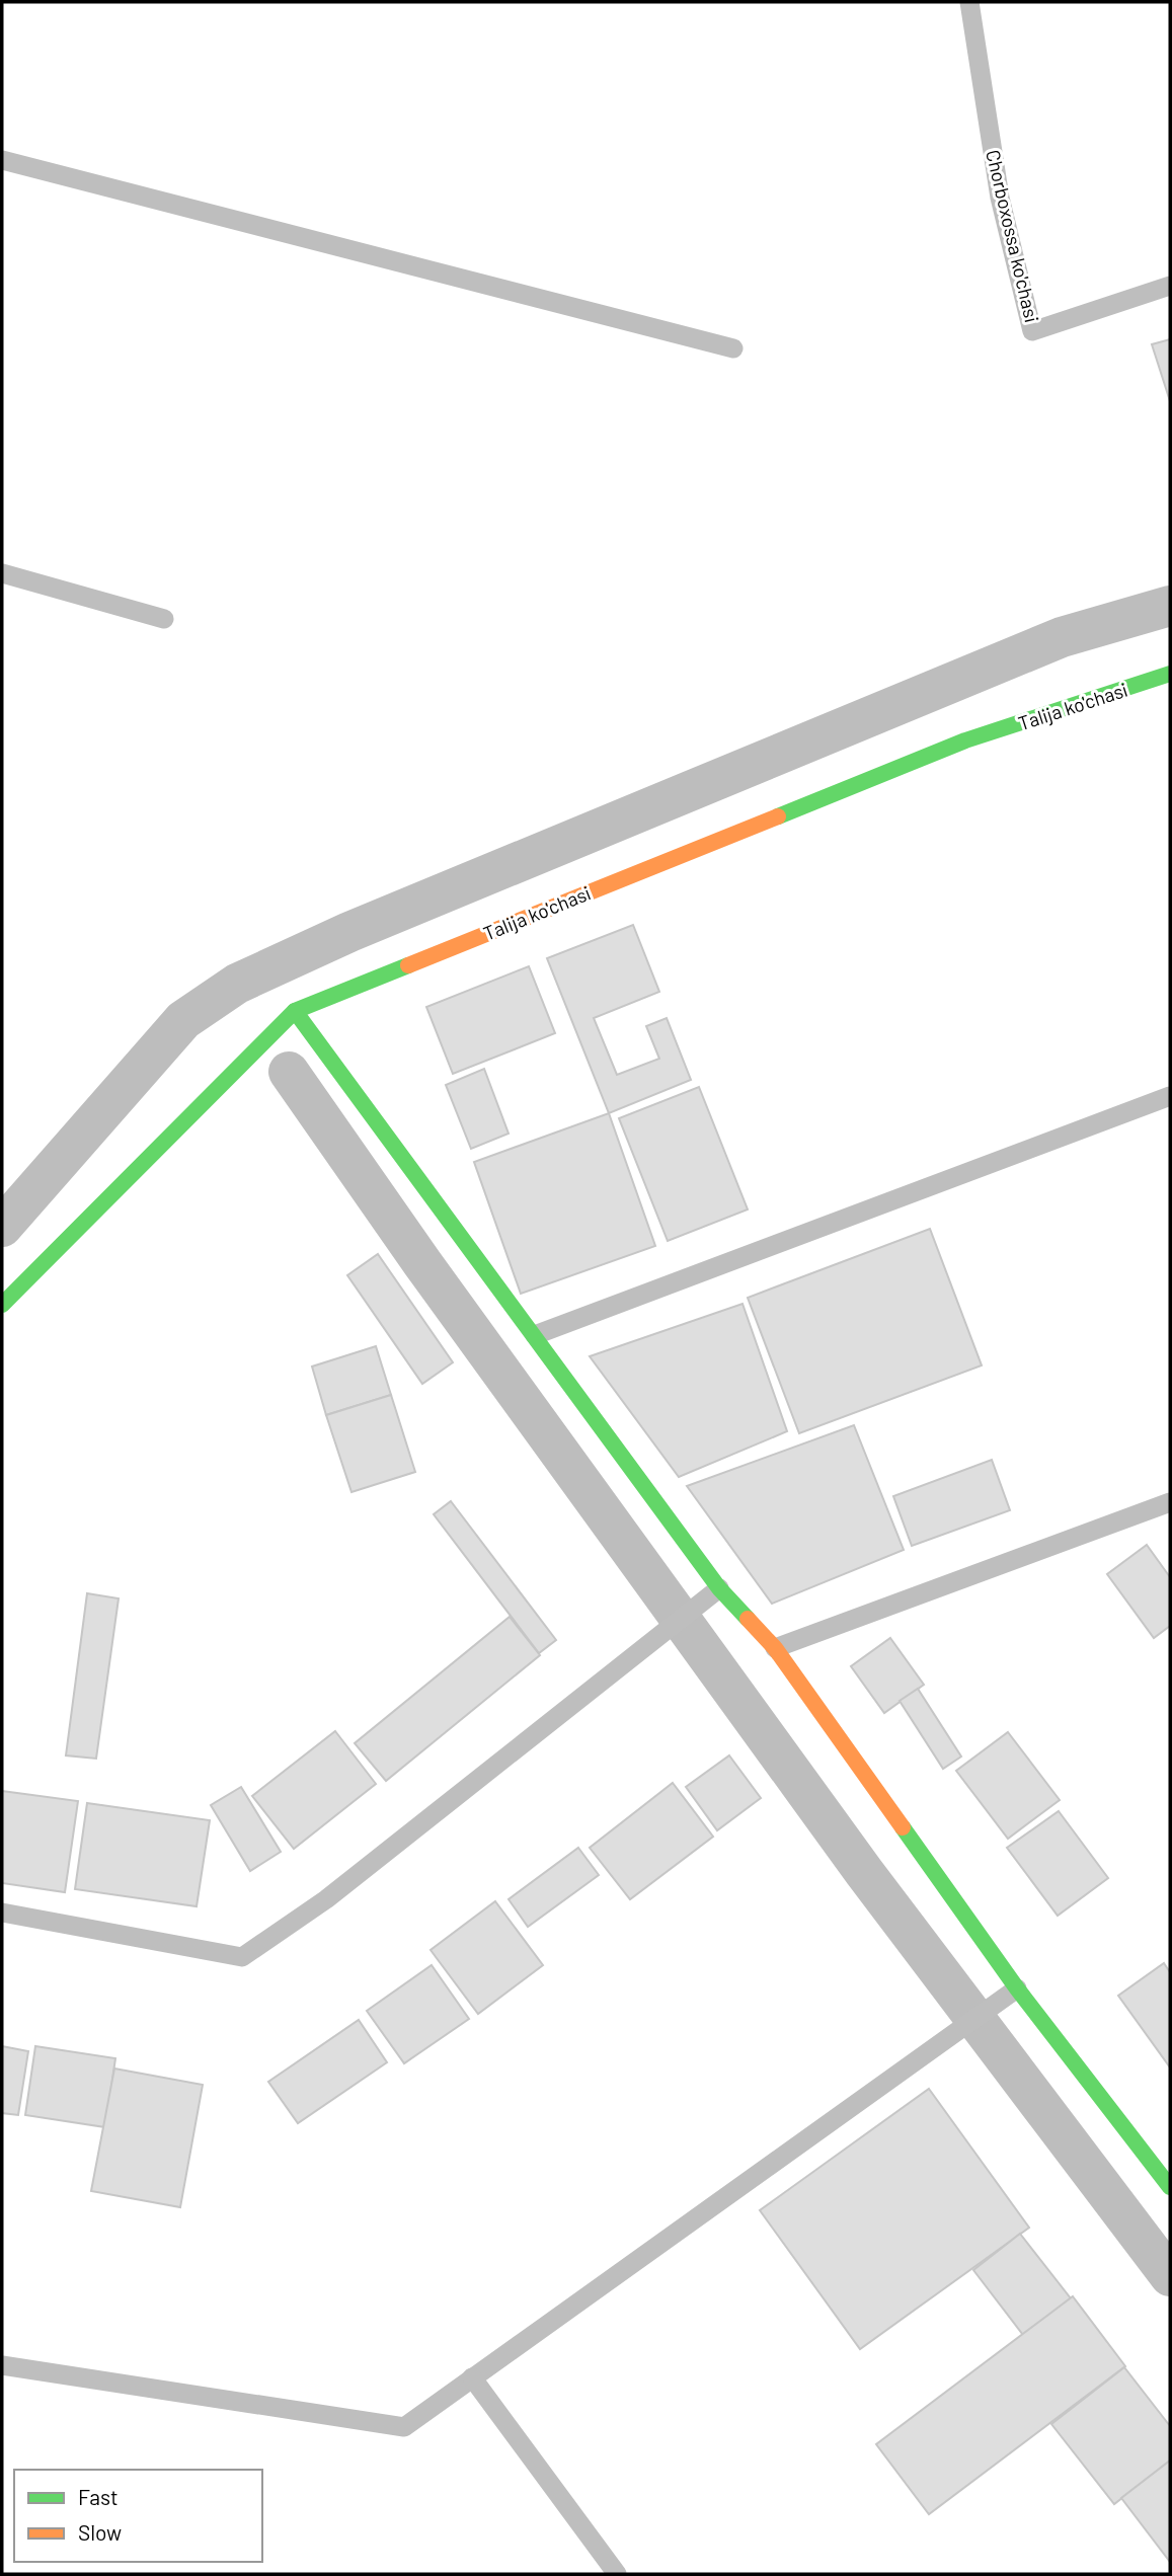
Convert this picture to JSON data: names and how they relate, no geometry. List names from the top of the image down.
{
  "streets": {
    "street": ["Talija ko'chasi"],
    "lane": ["Chorboxossa ko'chasi"]
  },
  "legend": ["Fast", "Slow"]
}
